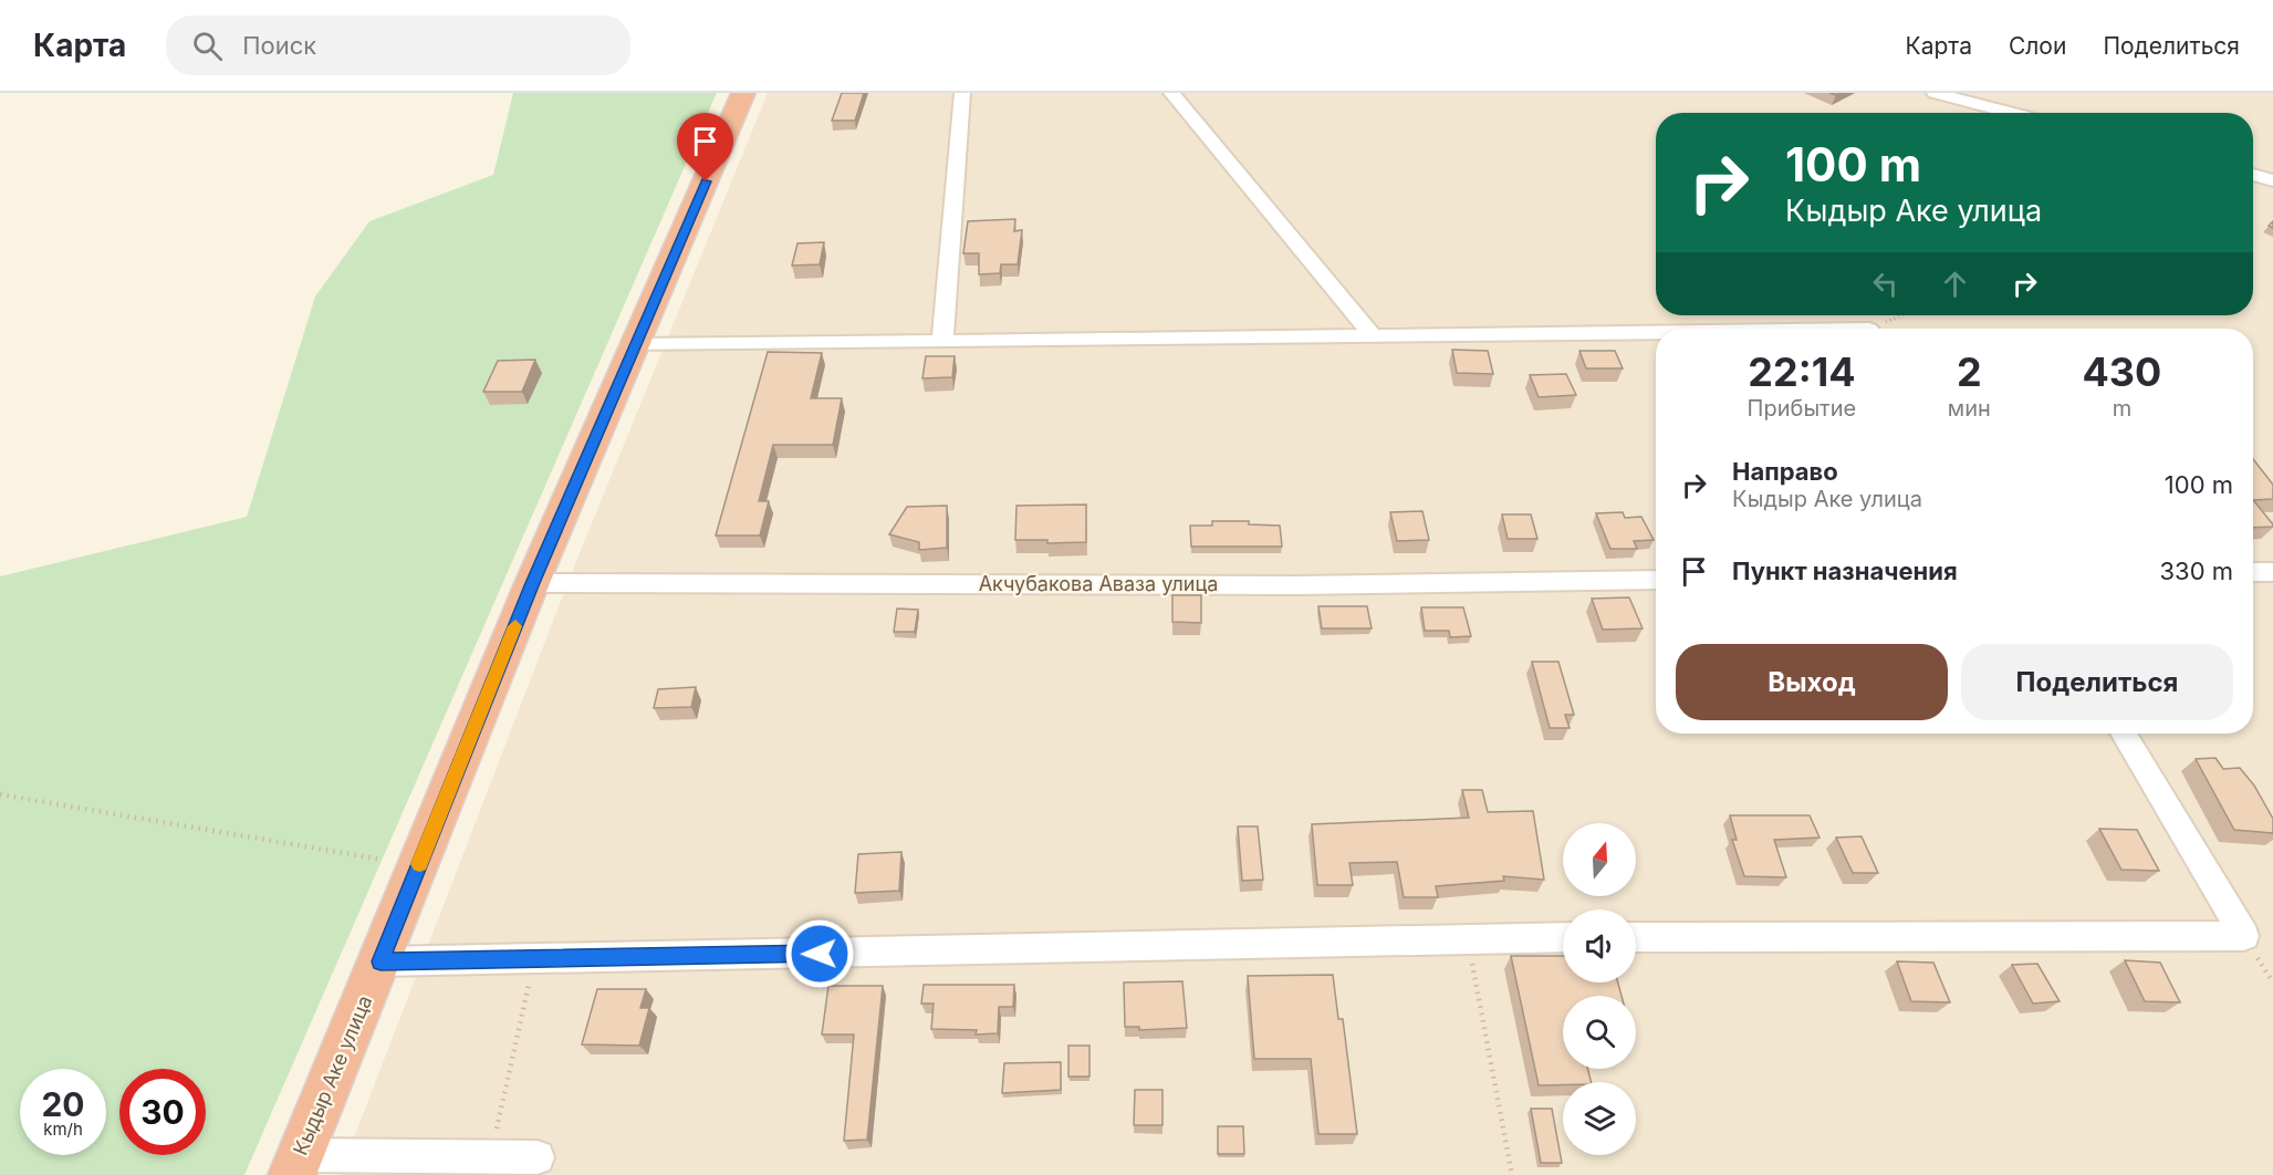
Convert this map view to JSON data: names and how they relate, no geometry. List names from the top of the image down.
{
  "streets": {
    "highway": ["Кыдыр Аке улица"],
    "street": ["Акчубакова Аваза улица"]
  },
  "crossings": [
    ["Акчубакова Аваза улица", "Кыдыр Аке улица"]
  ],
  "north": "top",
  "page": {
    "header": "Карта",
    "search": "Поиск",
    "nav": ["Карта", "Слои", "Поделиться"],
    "turn": ["100 m", "Кыдыр Аке улица"],
    "eta": [
      "22:14",
      "Прибытие",
      "2",
      "мин",
      "430",
      "m"
    ],
    "list": [
      {
        "name": "Направо",
        "note": "Кыдыр Аке улица",
        "value": "100 m"
      },
      {
        "name": "Пункт назначения",
        "value": "330 m"
      }
    ],
    "buttons": ["Выход", "Поделиться"],
    "speed": "20 km/h",
    "limit": "30"
  }
}
